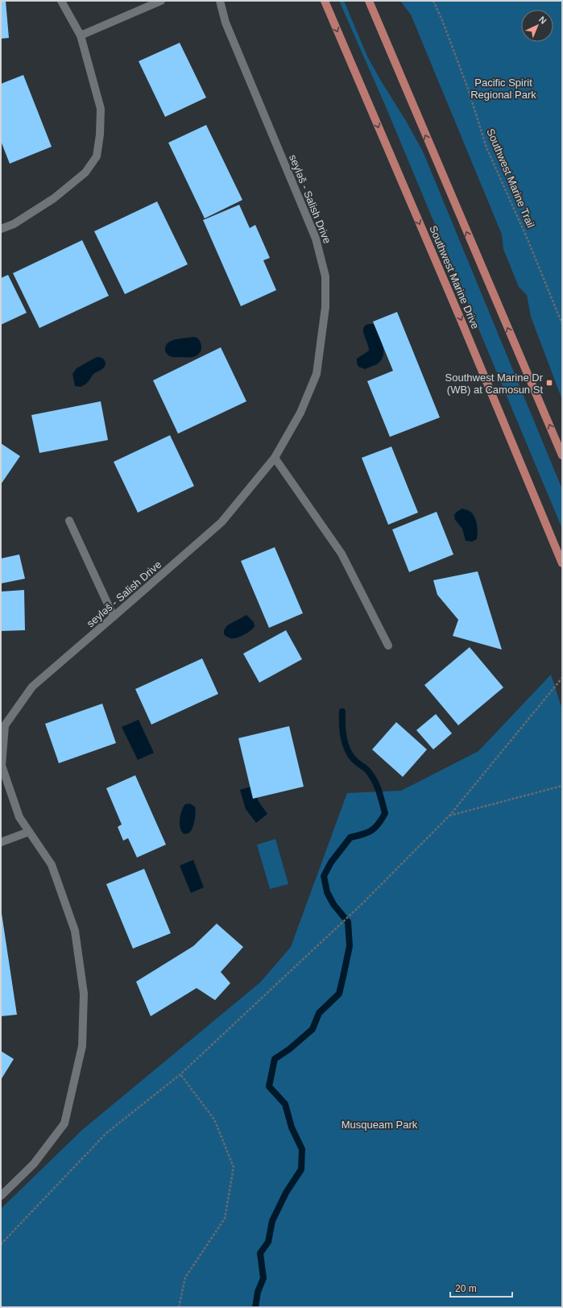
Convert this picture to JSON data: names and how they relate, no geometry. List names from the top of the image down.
{
  "streets": {
    "main road": ["Southwest Marine Drive"],
    "street": ["seyləš - Salish Drive"],
    "path": ["Southwest Marine Trail"]
  },
  "parks": ["Pacific Spirit Regional Park", "Musqueam Park"],
  "places": {
    "transit": ["Southwest Marine Dr (WB) at Camosun St"]
  },
  "scale_bar": "20 m",
  "north": "top right"
}
